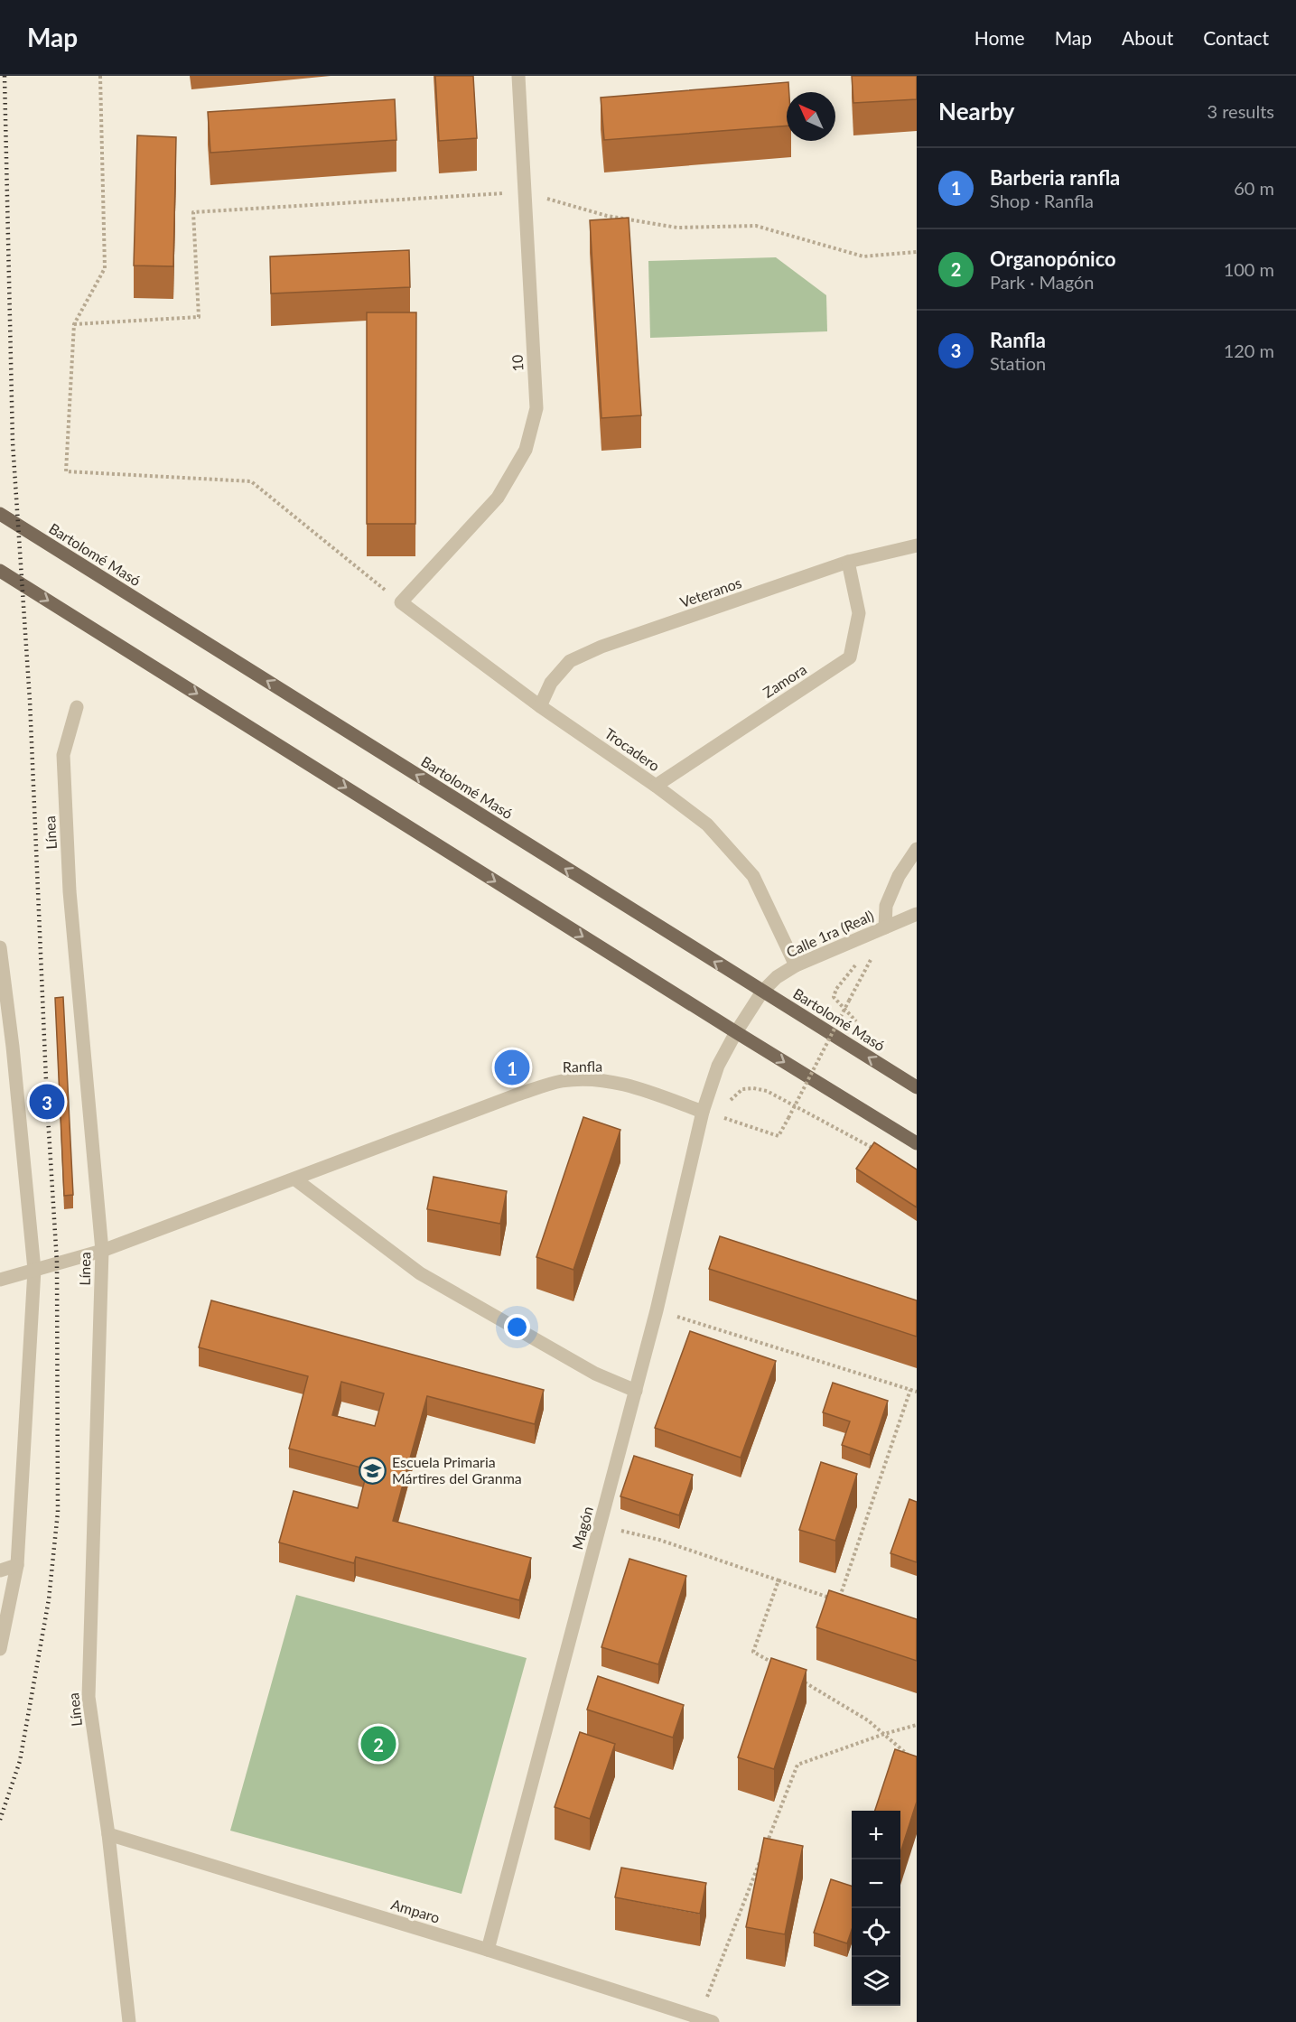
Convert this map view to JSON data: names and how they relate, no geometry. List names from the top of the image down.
{
  "streets": {
    "main road": ["Bartolomé Masó"],
    "street": [
      "10",
      "Veteranos",
      "Zamora",
      "Trocadero",
      "Línea",
      "Calle 1ra (Real)",
      "Ranfla",
      "Magón",
      "Amparo"
    ]
  },
  "crossings": [
    ["10", "Trocadero"],
    ["Bartolomé Masó", "Calle 1ra (Real)"],
    ["Veteranos", "Zamora"],
    ["Veteranos", "Trocadero"],
    ["Zamora", "Trocadero"],
    ["Trocadero", "Calle 1ra (Real)"],
    ["Línea", "Ranfla"],
    ["Línea", "Amparo"],
    ["Ranfla", "Magón"],
    ["Magón", "Amparo"]
  ],
  "places": {
    "school or university": ["Escuela Primaria Mártires del Granma"]
  },
  "north": "top left",
  "page": {
    "header": "Map",
    "nav": [
      "Home",
      "Map",
      "About",
      "Contact"
    ],
    "heading": ["Nearby", "3 results"],
    "list": [
      {
        "mark": "1",
        "name": "Barberia ranfla",
        "note": "Shop · Ranfla",
        "value": "60 m"
      },
      {
        "mark": "2",
        "name": "Organopónico",
        "note": "Park · Magón",
        "value": "100 m"
      },
      {
        "mark": "3",
        "name": "Ranfla",
        "note": "Station",
        "value": "120 m"
      }
    ],
    "pins": ["1", "3", "2"],
    "map_buttons": ["+", "−"]
  }
}
